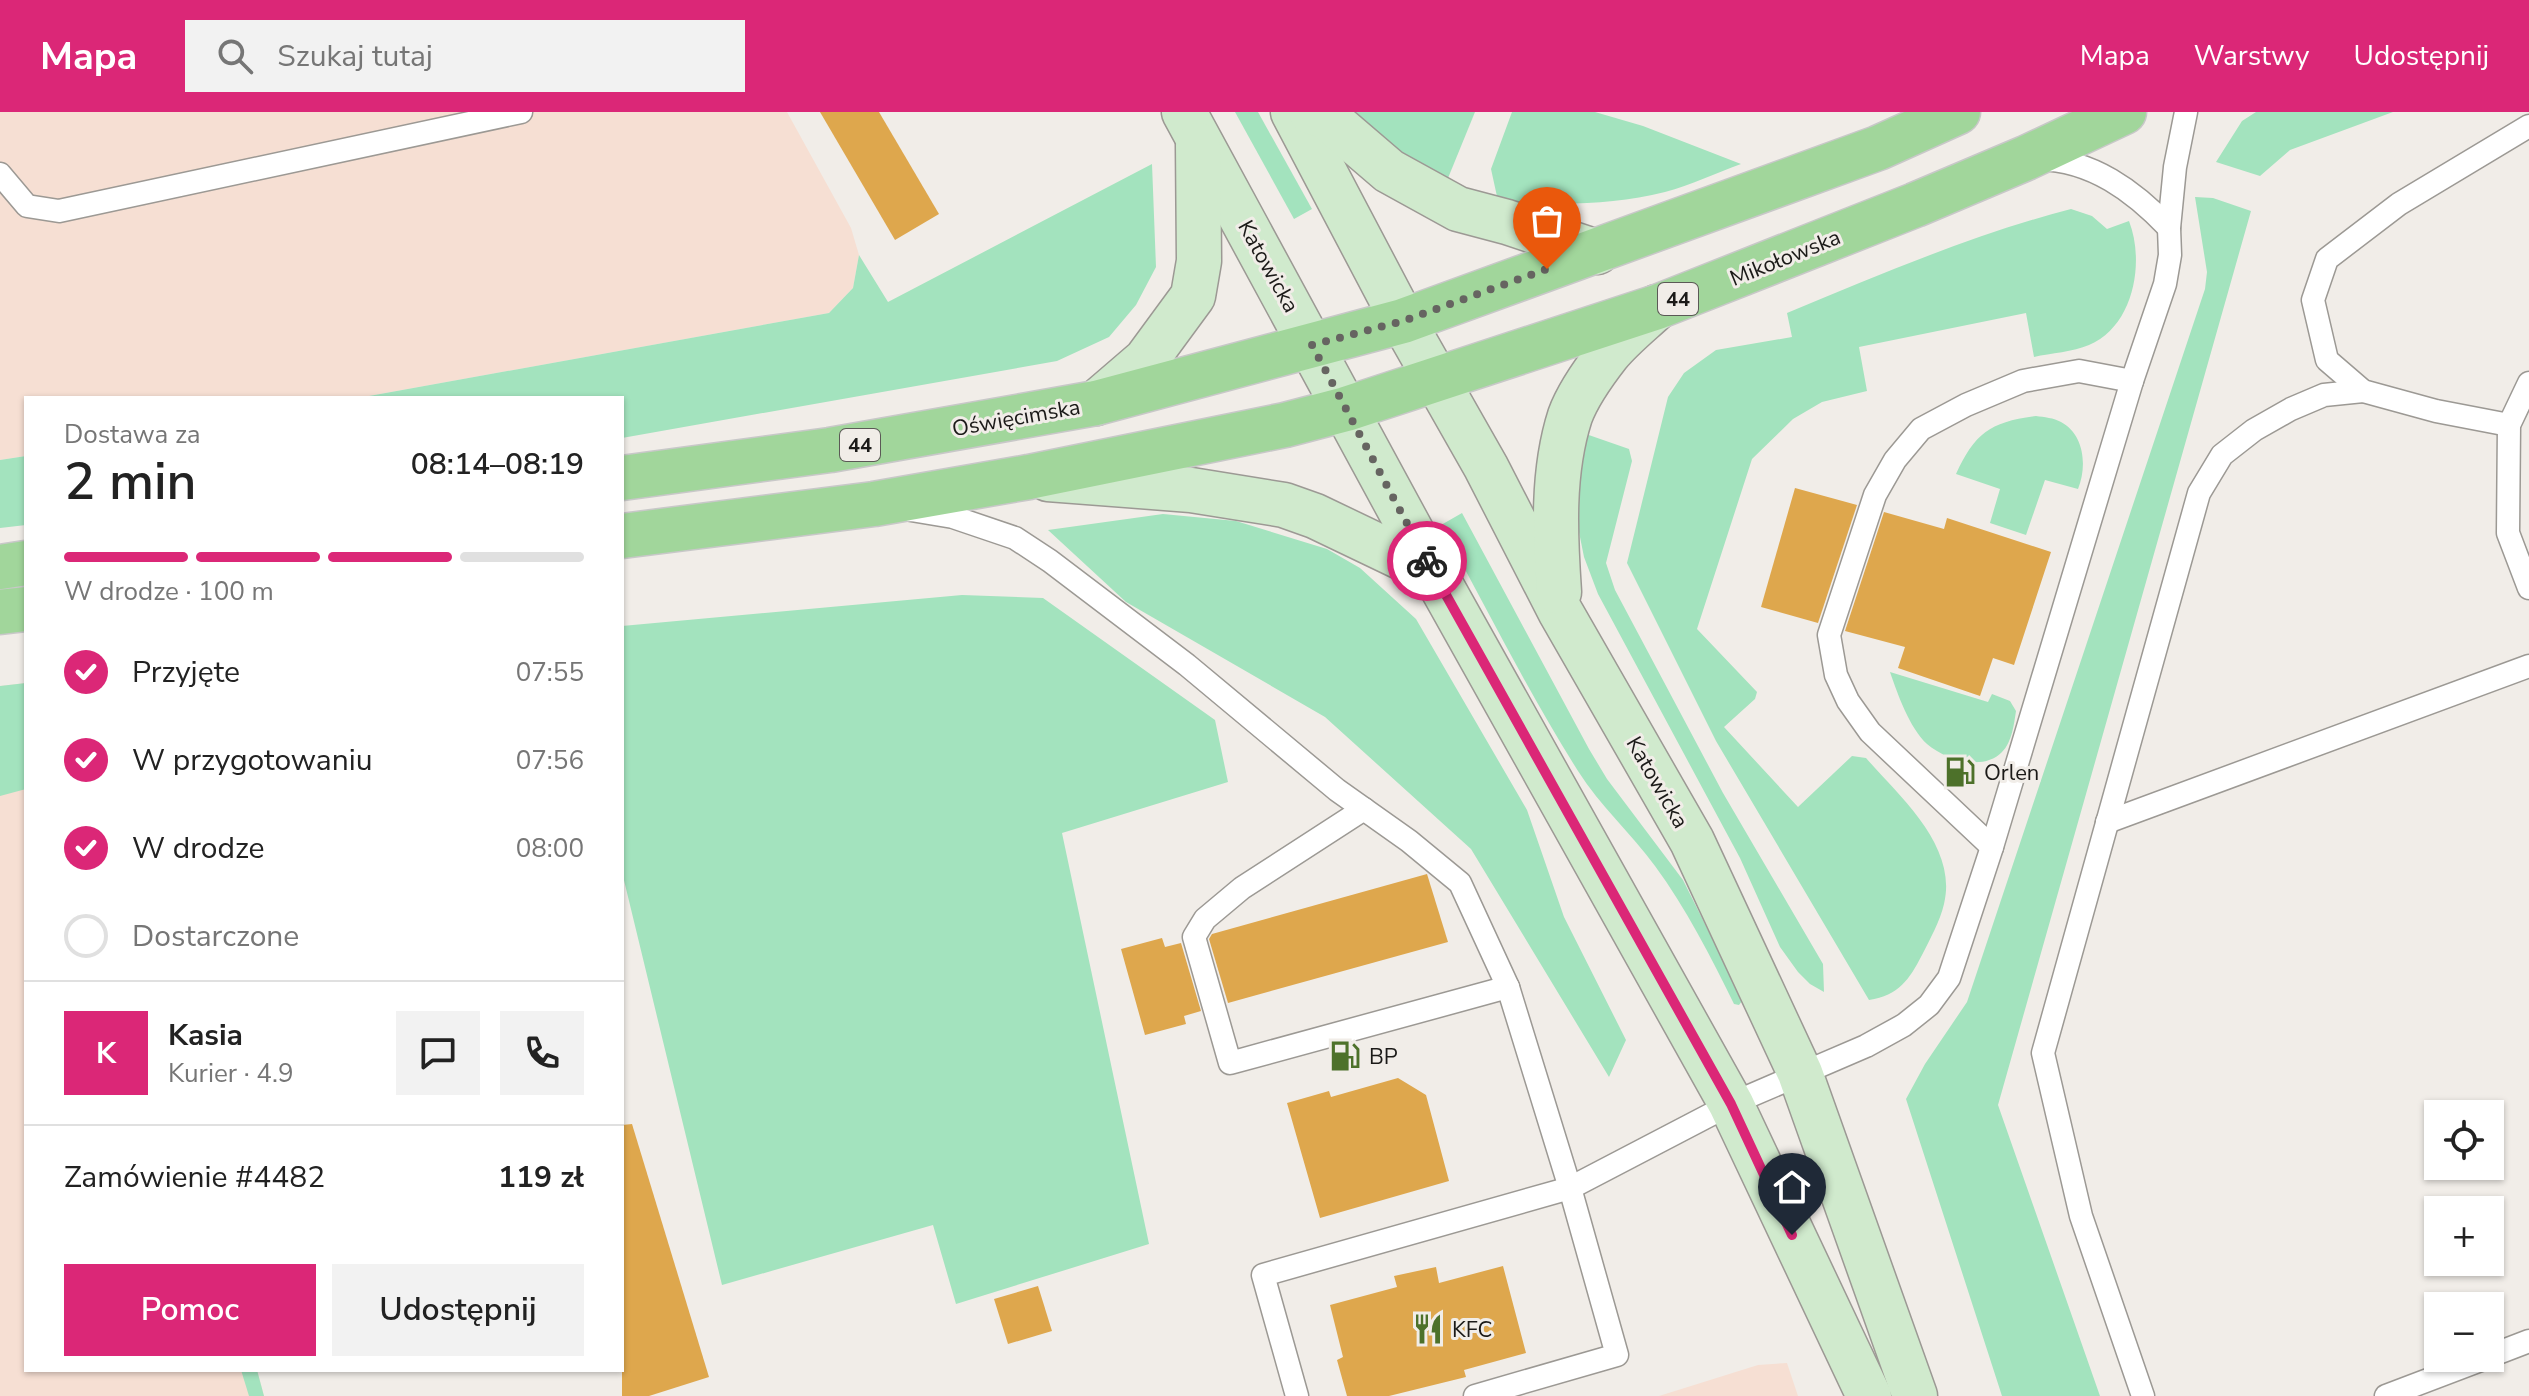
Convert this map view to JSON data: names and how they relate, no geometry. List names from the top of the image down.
{
  "streets": {
    "main road": [
      "Mikołowska",
      "Katowicka",
      "44",
      "Oświęcimska"
    ]
  },
  "crossings": [
    ["Mikołowska", "Katowicka"],
    ["Mikołowska", "44"],
    ["Katowicka", "44"],
    ["Katowicka", "Oświęcimska"],
    ["44", "Oświęcimska"]
  ],
  "places": {
    "fuel station": ["Orlen", "BP"],
    "restaurant": ["KFC"]
  },
  "page": {
    "header": "Mapa",
    "search": "Szukaj tutaj",
    "nav": ["Mapa", "Warstwy", "Udostępnij"],
    "heading": ["2 min", "Dostawa za", "08:14–08:19"],
    "panel": [
      "Kasia",
      "Kurier · 4.9",
      "Zamówienie #4482",
      "119 zł"
    ],
    "bar": "W drodze · 100 m",
    "list": [
      ["Przyjęte", "07:55"],
      ["W przygotowaniu", "07:56"],
      ["W drodze", "08:00"],
      "Dostarczone"
    ],
    "round": "K",
    "map_buttons": ["+", "−"],
    "buttons": ["Pomoc", "Udostępnij"]
  }
}
